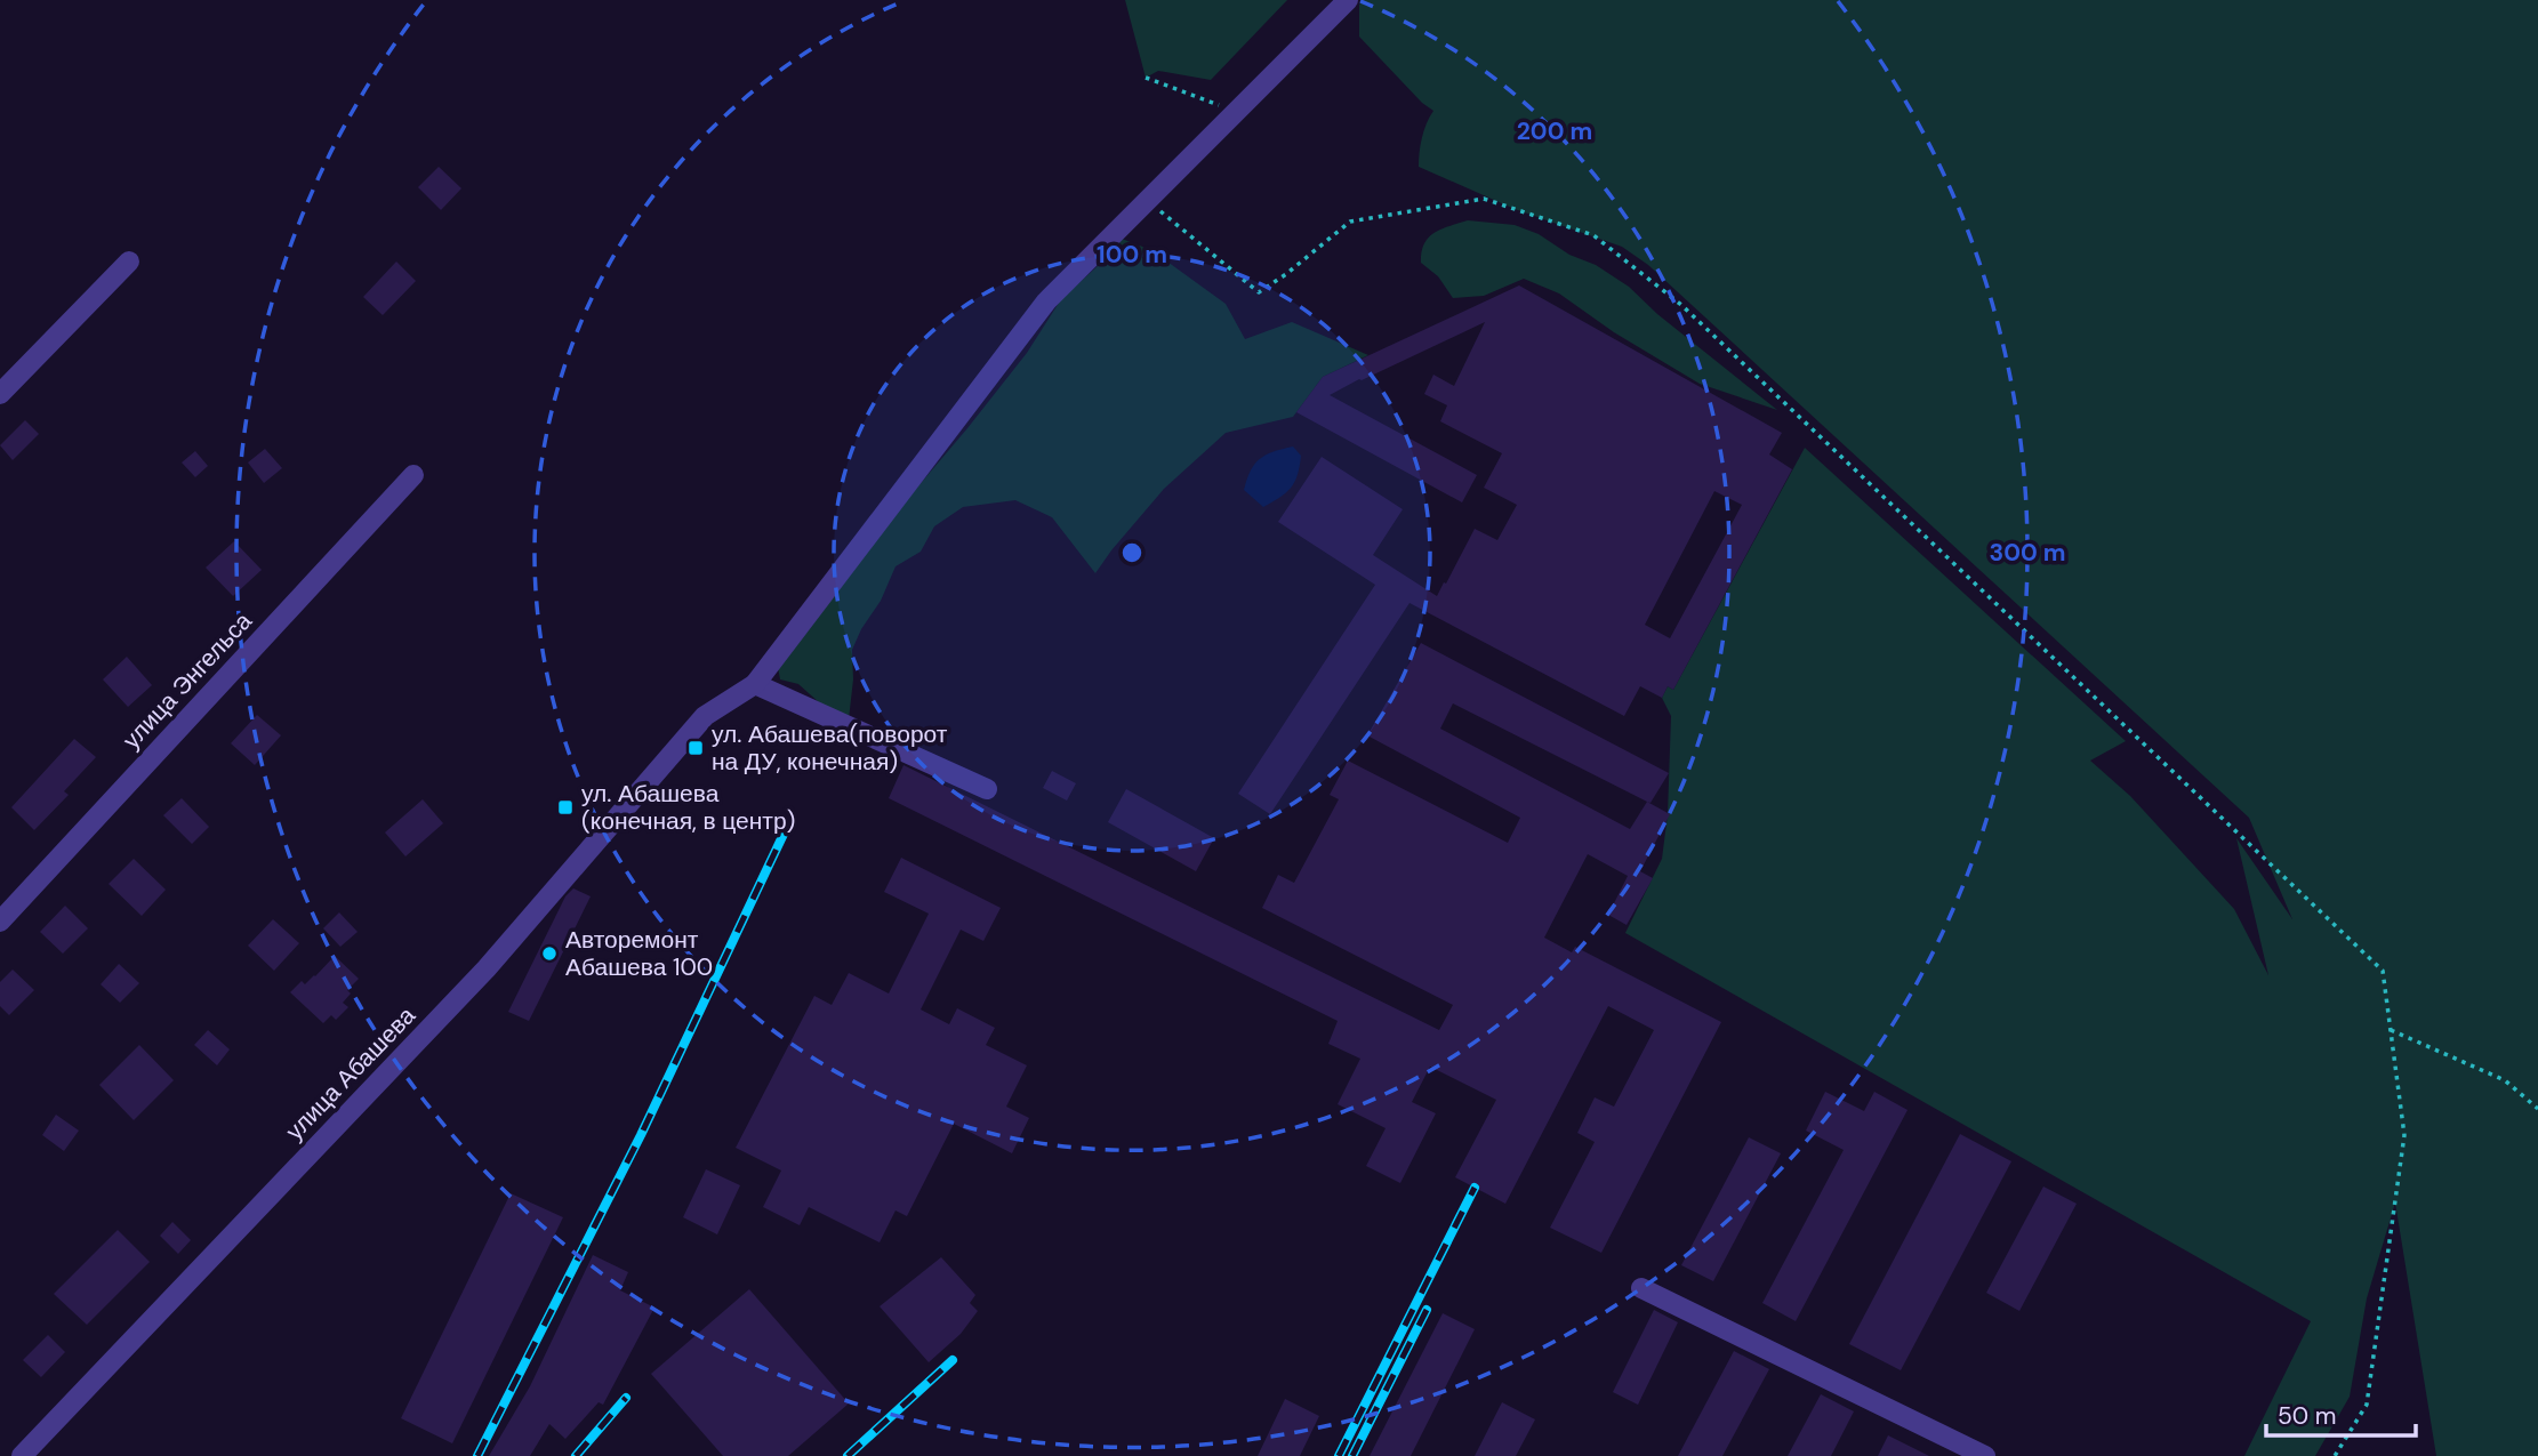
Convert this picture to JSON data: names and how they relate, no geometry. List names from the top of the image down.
{
  "streets": {
    "street": ["улица Энгельса", "улица Абашева"]
  },
  "places": {
    "transit": ["ул. Абашева(поворот на ДУ, конечная)", "ул. Абашева (конечная, в центр)"],
    "other": ["Авторемонт Абашева 100"]
  },
  "scale_bar": "50 m",
  "rings": ["200 m", "100 m", "300 m"]
}
